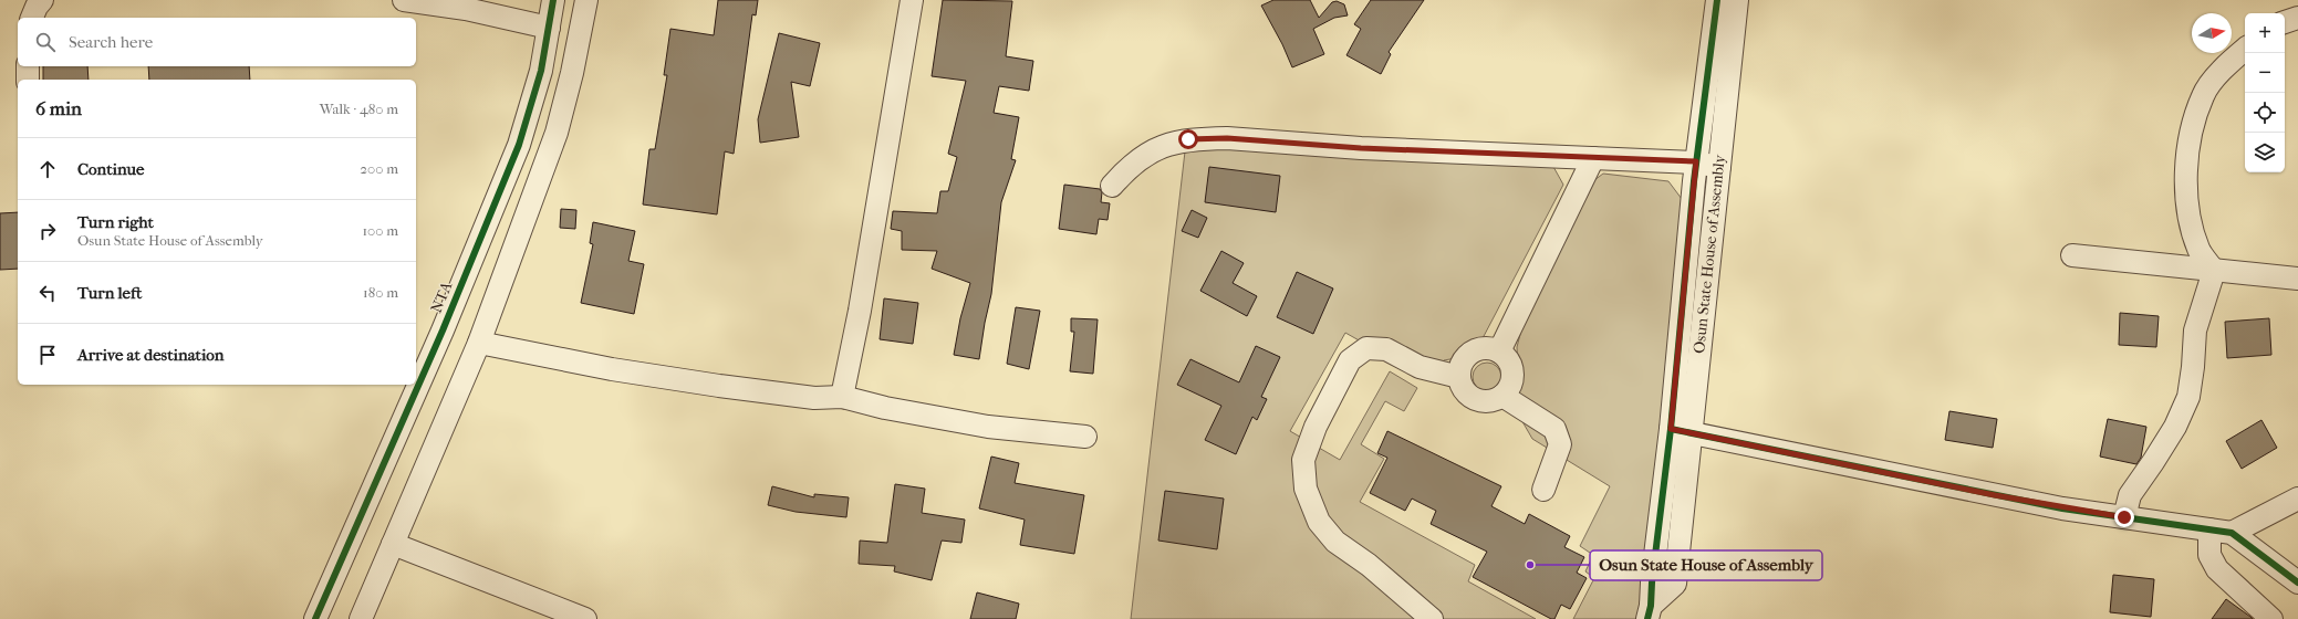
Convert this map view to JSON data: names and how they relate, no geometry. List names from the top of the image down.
{
  "streets": {
    "street": ["Osun State House of Assembly", "NTA"]
  },
  "places": ["Osun State House of Assembly"],
  "north": "right",
  "page": {
    "map_buttons": ["+", "−"],
    "search": "Search here",
    "heading": ["6 min", "Walk · 480 m"],
    "list": [
      ["Continue", "200 m"],
      ["Turn right", "Osun State House of Assembly", "100 m"],
      ["Turn left", "180 m"],
      "Arrive at destination"
    ]
  }
}
